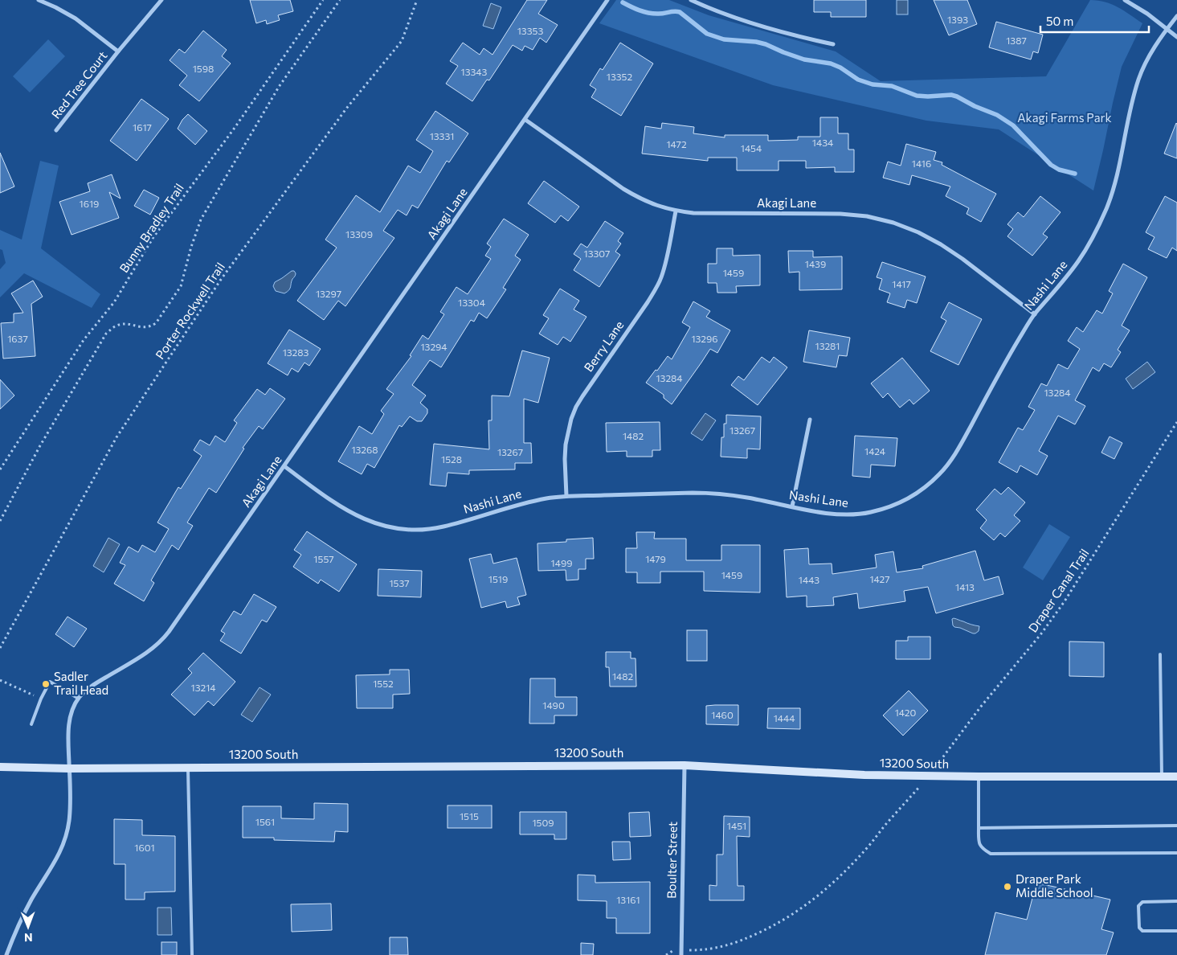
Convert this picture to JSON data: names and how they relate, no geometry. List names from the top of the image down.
{
  "streets": {
    "street": [
      "Red Tree Court",
      "Akagi Lane",
      "Nashi Lane",
      "Berry Lane",
      "13200 South",
      "Boulter Street"
    ],
    "path": ["Bunny Bradley Trail", "Porter Rockwell Trail", "Draper Canal Trail"]
  },
  "crossings": [
    ["Akagi Lane", "Nashi Lane"],
    ["Akagi Lane", "Berry Lane"],
    ["Akagi Lane", "13200 South"],
    ["Nashi Lane", "Berry Lane"],
    ["13200 South", "Boulter Street"]
  ],
  "parks": ["Akagi Farms Park"],
  "places": ["Sadler Trail Head", "Draper Park Middle School"],
  "house_numbers": [
    "1393",
    "13353",
    "1387",
    "1598",
    "13343",
    "13352",
    "1617",
    "13331",
    "1434",
    "1472",
    "1454",
    "1416",
    "1619",
    "13309",
    "13307",
    "1439",
    "1459",
    "1417",
    "13297",
    "13304",
    "1637",
    "13296",
    "13281",
    "13294",
    "13283",
    "13284",
    "13284",
    "13267",
    "1482",
    "13268",
    "1424",
    "13267",
    "1528",
    "1557",
    "1479",
    "1499",
    "1459",
    "1519",
    "1427",
    "1443",
    "1537",
    "1413",
    "1482",
    "1552",
    "13214",
    "1490",
    "1420",
    "1460",
    "1444",
    "1515",
    "1561",
    "1509",
    "1451",
    "1601",
    "13161"
  ],
  "scale_bar": "50 m",
  "north": "bottom"
}
